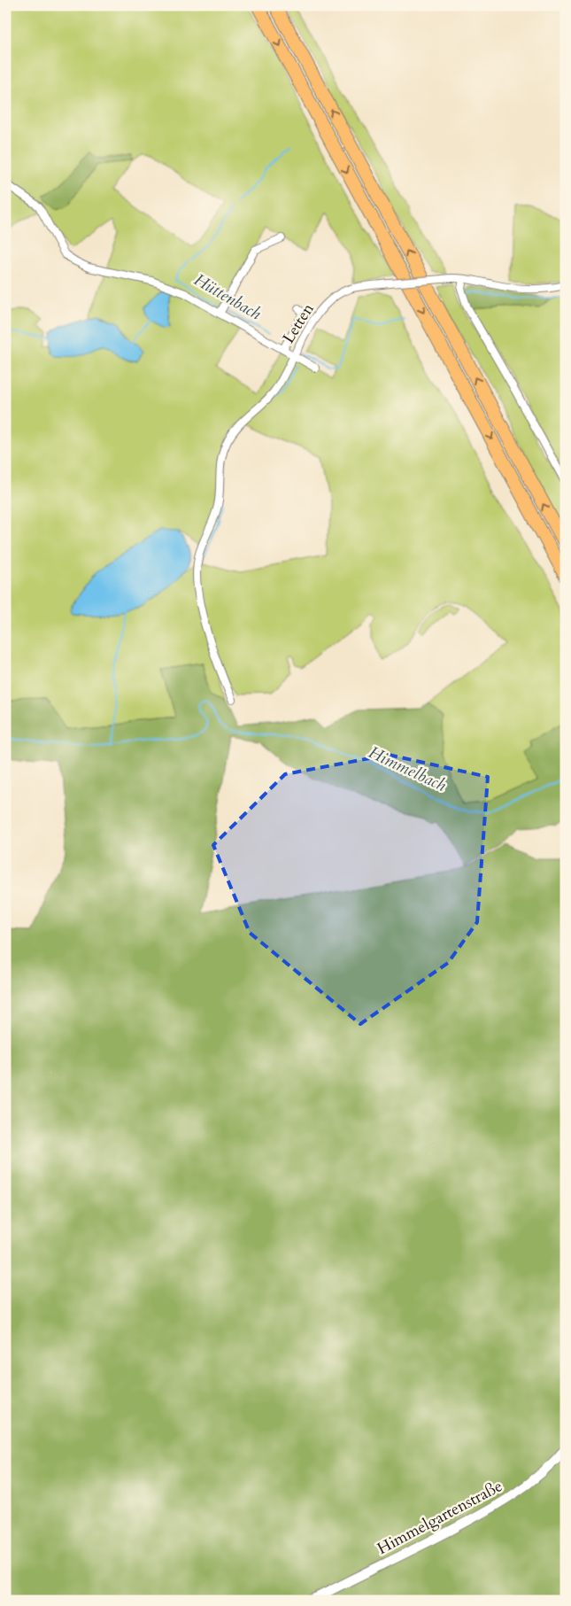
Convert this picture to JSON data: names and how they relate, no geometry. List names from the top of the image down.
{
  "streets": {
    "street": ["Letten", "Himmelgartenstraße"]
  },
  "water": ["Hüttenbach", "Himmelbach"]
}
